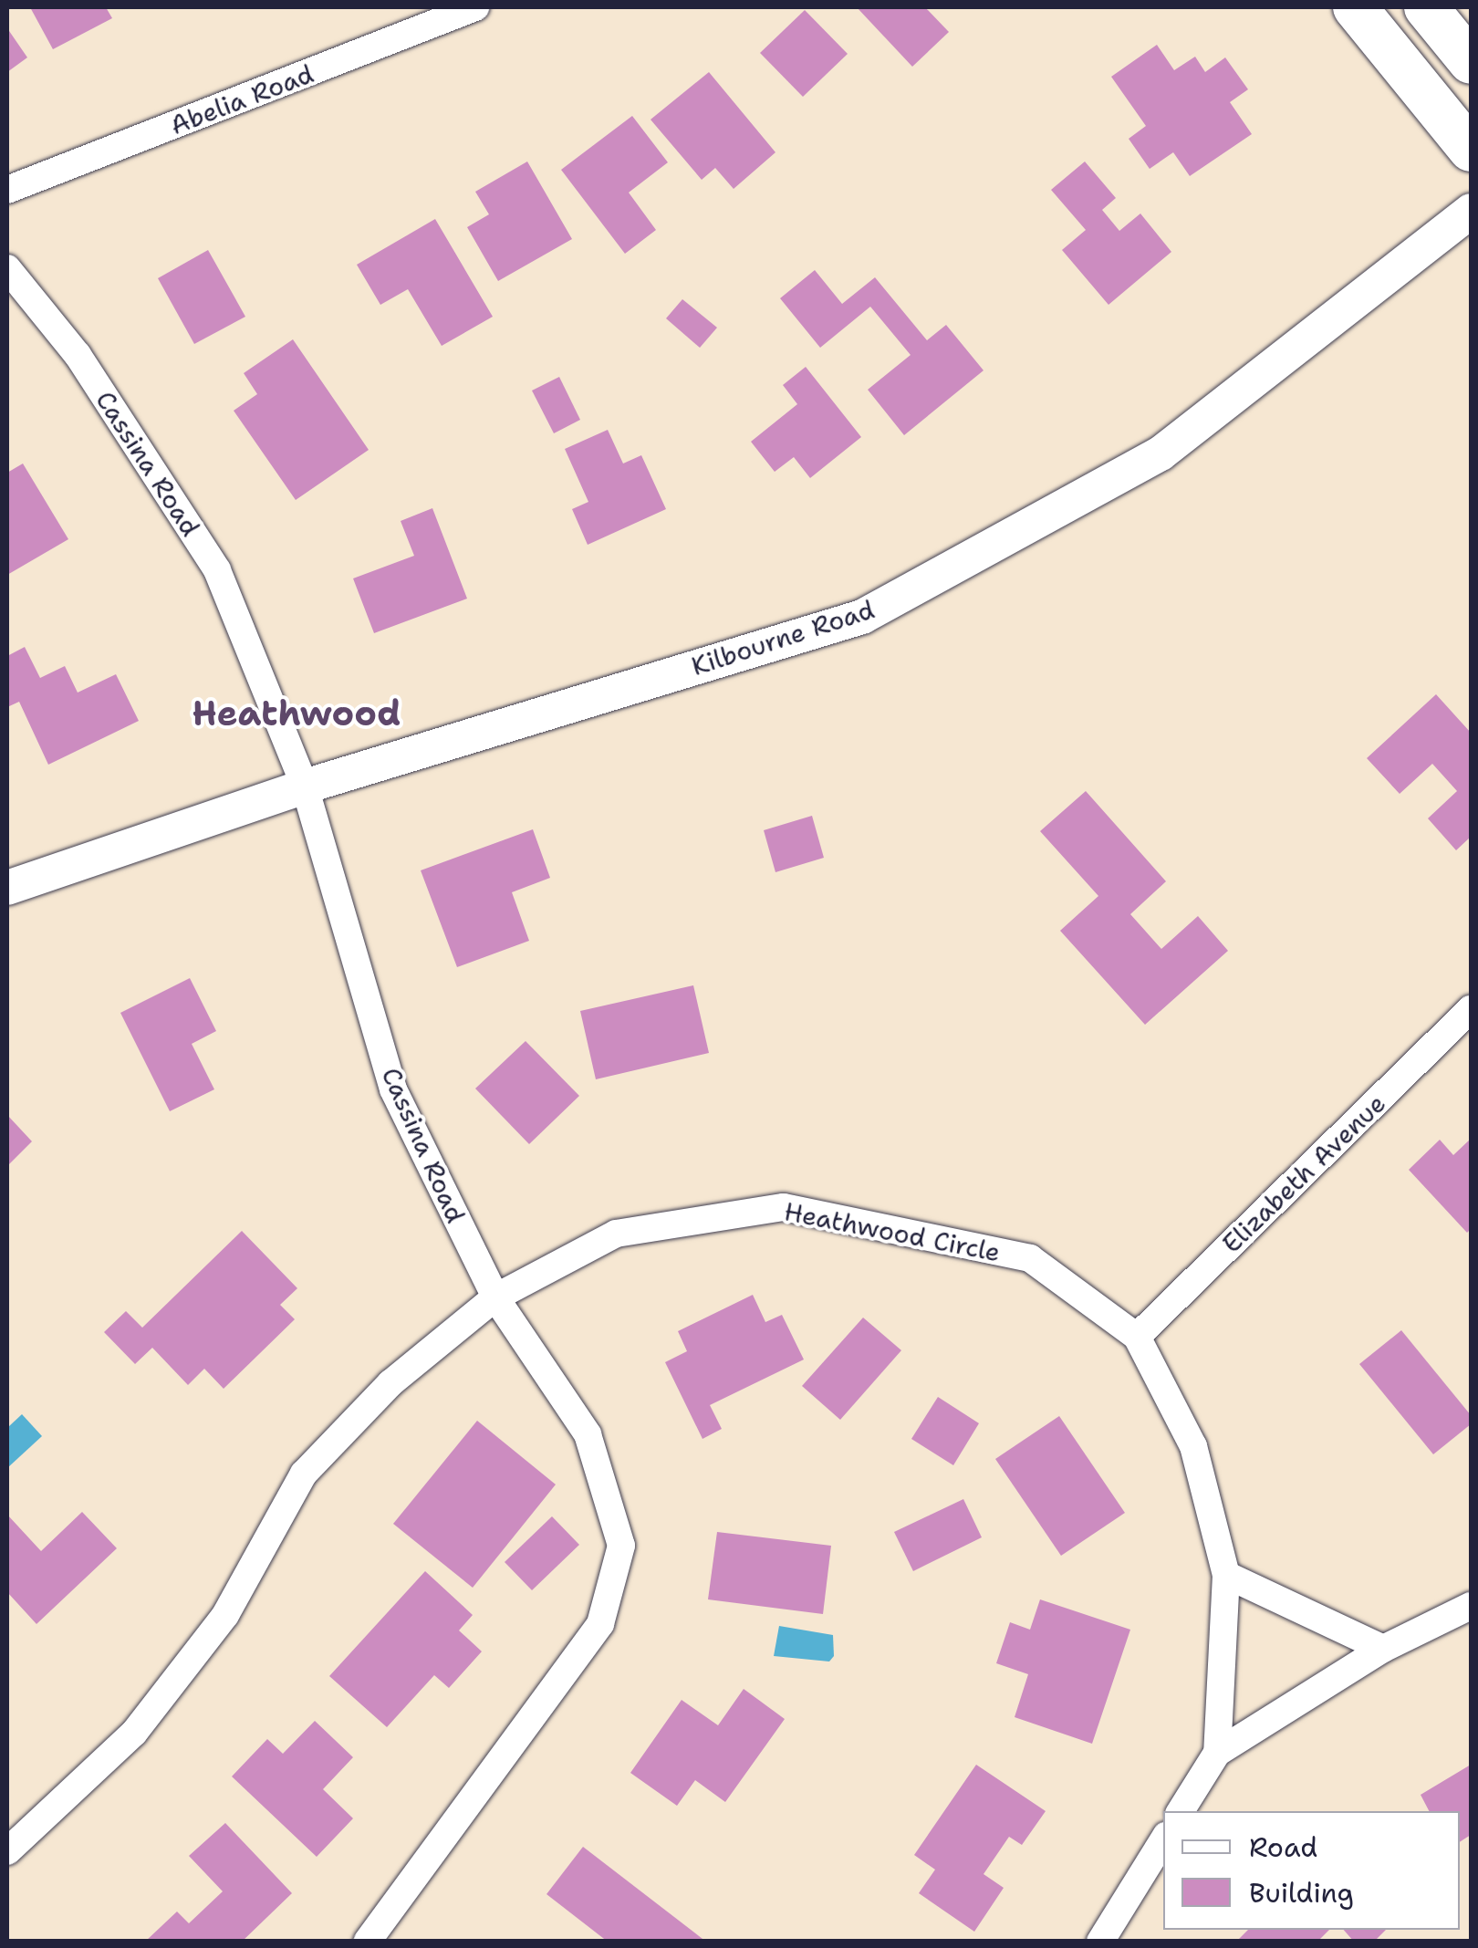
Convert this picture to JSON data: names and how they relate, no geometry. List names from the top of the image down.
{
  "streets": {
    "street": [
      "Abelia Road",
      "Cassina Road",
      "Kilbourne Road",
      "Elizabeth Avenue",
      "Heathwood Circle"
    ]
  },
  "crossings": [
    ["Cassina Road", "Kilbourne Road"],
    ["Cassina Road", "Heathwood Circle"],
    ["Elizabeth Avenue", "Heathwood Circle"]
  ],
  "districts": ["Heathwood"],
  "legend": ["Road", "Building"]
}
